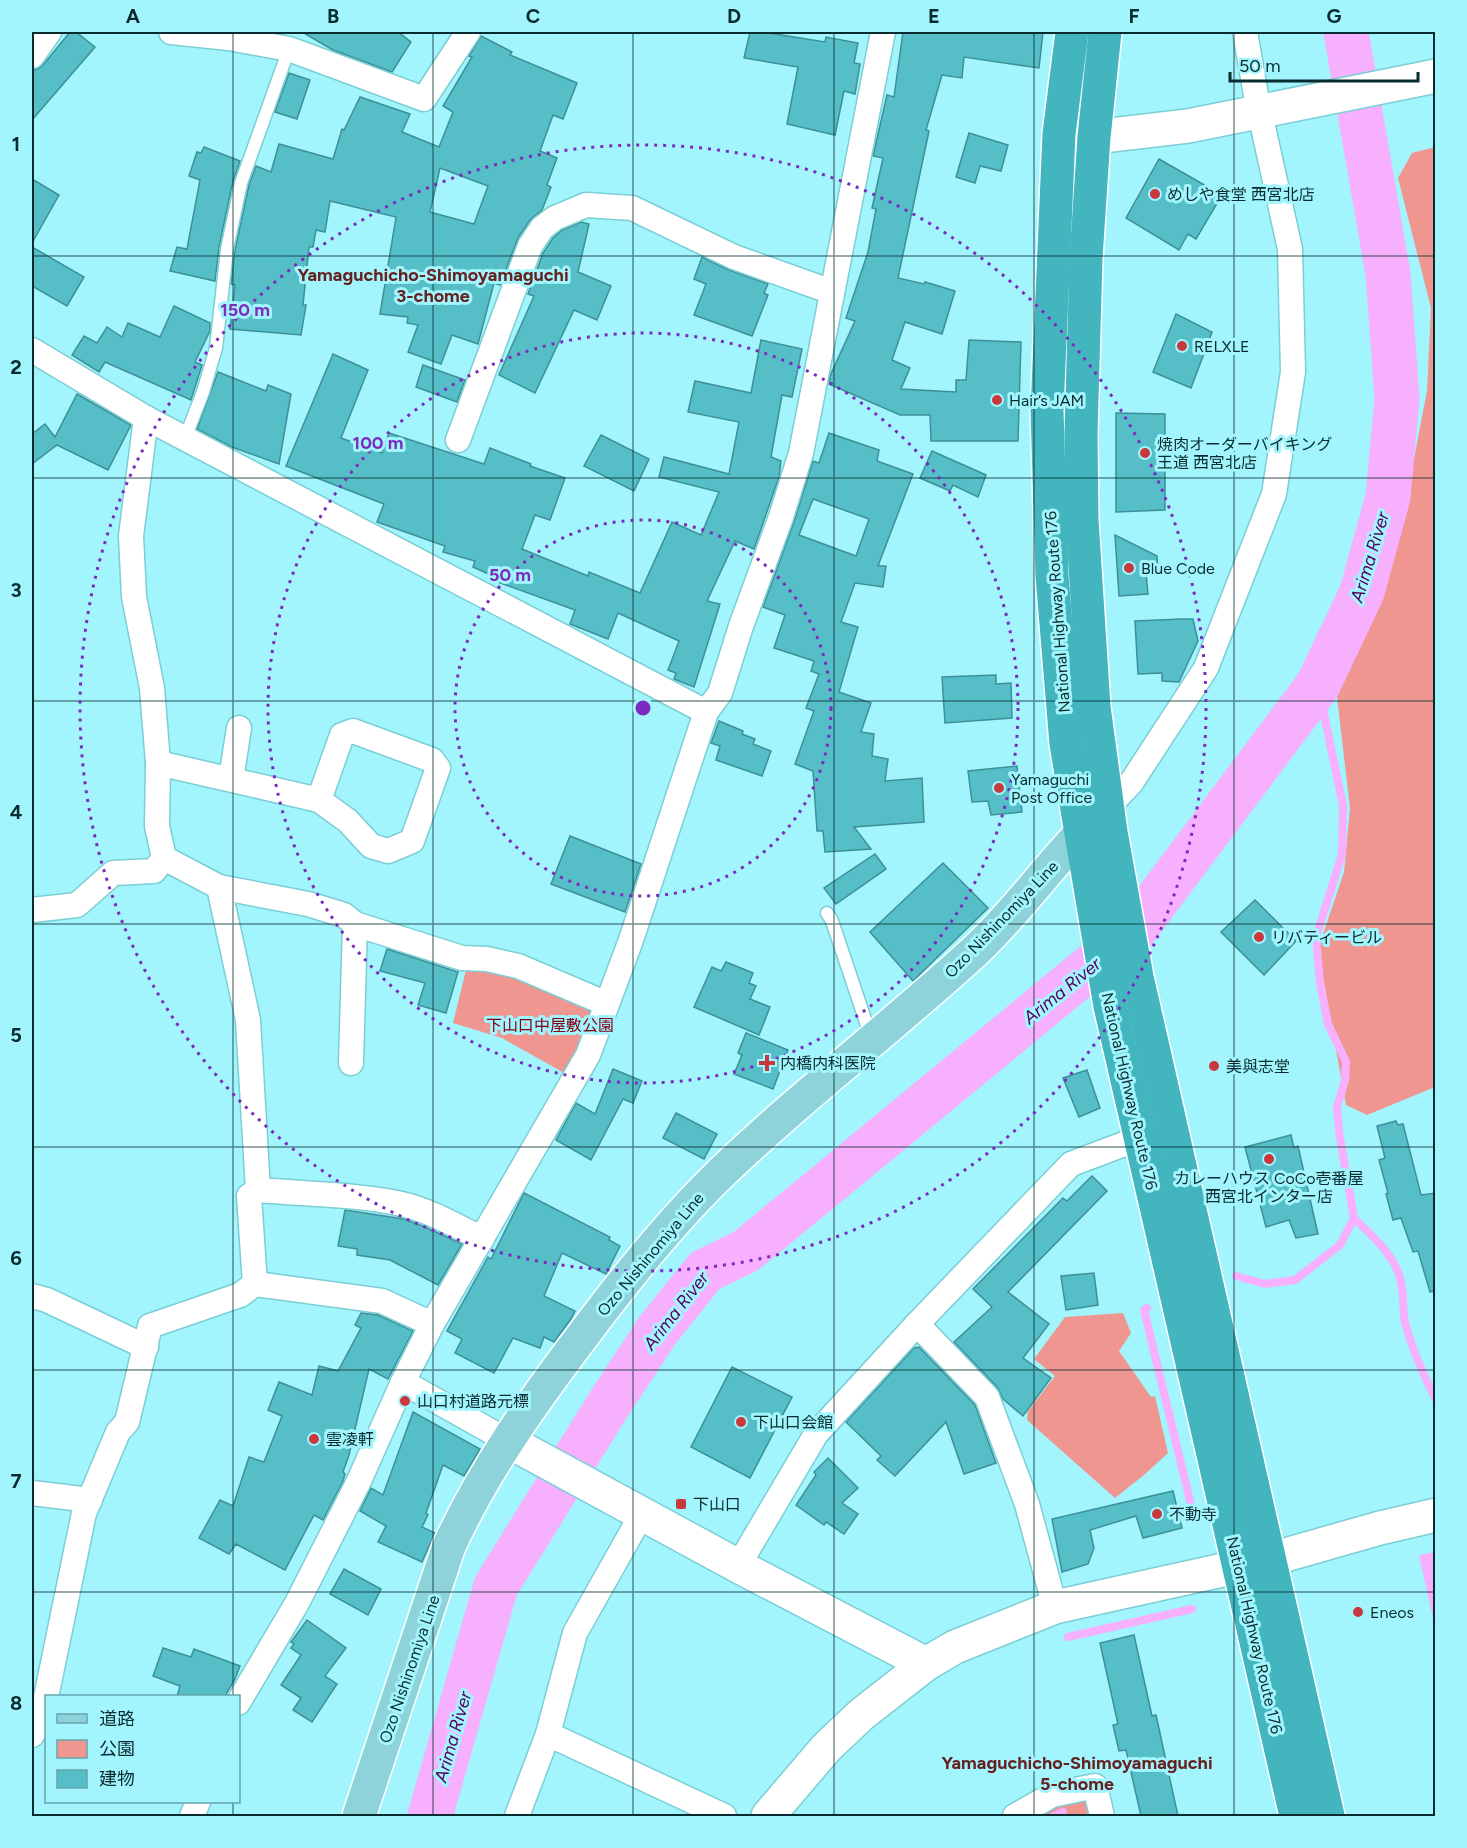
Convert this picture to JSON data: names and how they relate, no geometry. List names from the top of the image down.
{
  "streets": {
    "highway": ["National Highway Route 176"],
    "main road": ["Ozo Nishinomiya Line"]
  },
  "crossings": [
    ["National Highway Route 176", "Ozo Nishinomiya Line"]
  ],
  "districts": ["Yamaguchicho-Shimoyamaguchi 3-chome", "Yamaguchicho-Shimoyamaguchi 5-chome"],
  "water": ["Arima River"],
  "parks": ["下山口中屋敷公園"],
  "places": {
    "other": [
      "めしや食堂 西宮北店",
      "RELXLE",
      "Hair’s JAM",
      "焼肉オーダーバイキング 王道 西宮北店",
      "Blue Code",
      "Yamaguchi Post Office",
      "リバティービル",
      "美與志堂",
      "カレーハウス CoCo壱番屋 西宮北インター店",
      "山口村道路元標",
      "下山口会館",
      "雲凌軒",
      "不動寺",
      "Eneos"
    ],
    "health": ["内橋内科医院"],
    "transit": ["下山口"]
  },
  "legend": ["道路", "公園", "建物"],
  "scale_bar": "50 m",
  "grid": {
    "columns": [
      "A",
      "B",
      "C",
      "D",
      "E",
      "F",
      "G"
    ],
    "rows": [
      "1",
      "2",
      "3",
      "4",
      "5",
      "6",
      "7",
      "8"
    ]
  },
  "rings": ["150 m", "100 m", "50 m"]
}
